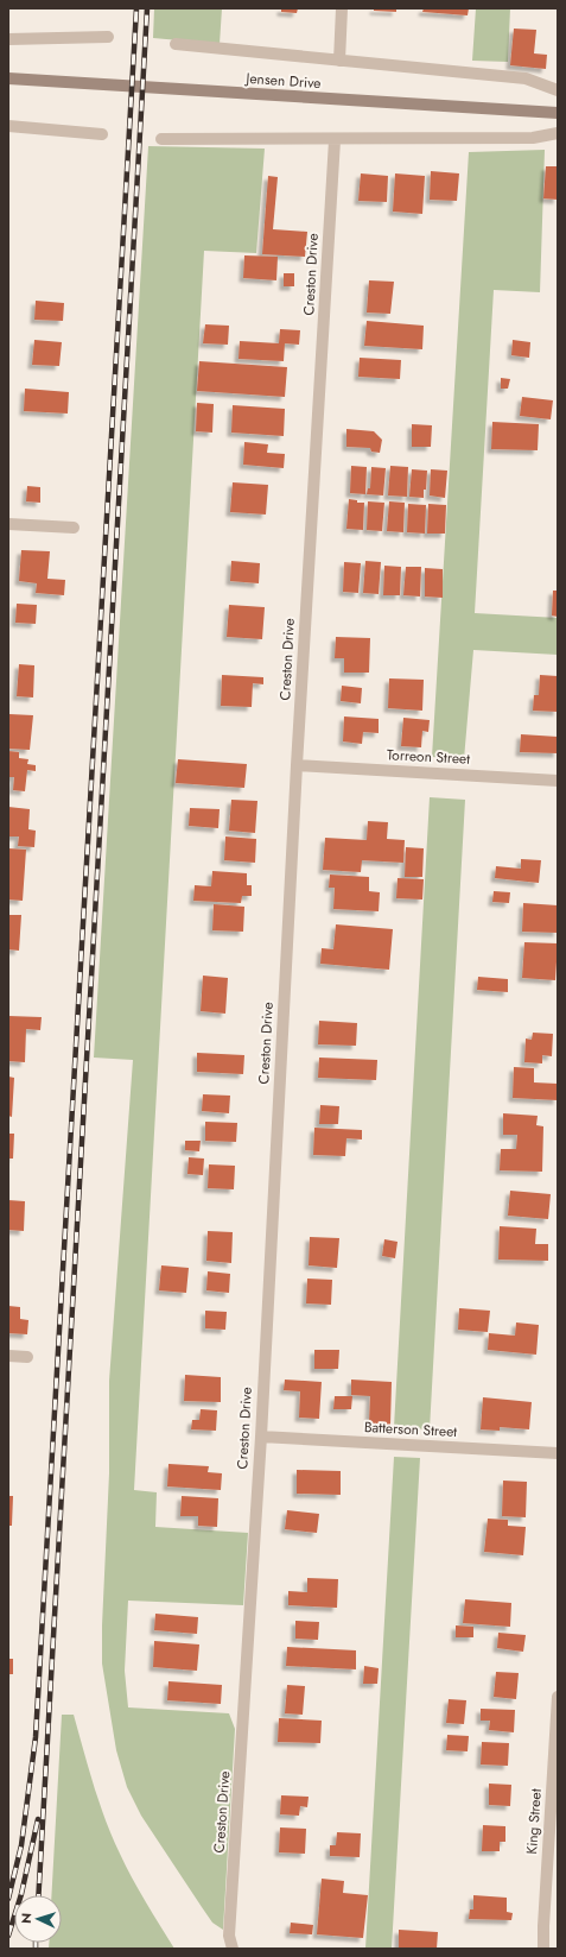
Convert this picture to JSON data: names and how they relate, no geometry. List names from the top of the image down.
{
  "streets": {
    "main road": ["Jensen Drive"],
    "street": [
      "Creston Drive",
      "Torreon Street",
      "Batterson Street",
      "King Street"
    ]
  },
  "crossings": [
    ["Creston Drive", "Torreon Street"],
    ["Creston Drive", "Batterson Street"]
  ],
  "north": "left"
}
